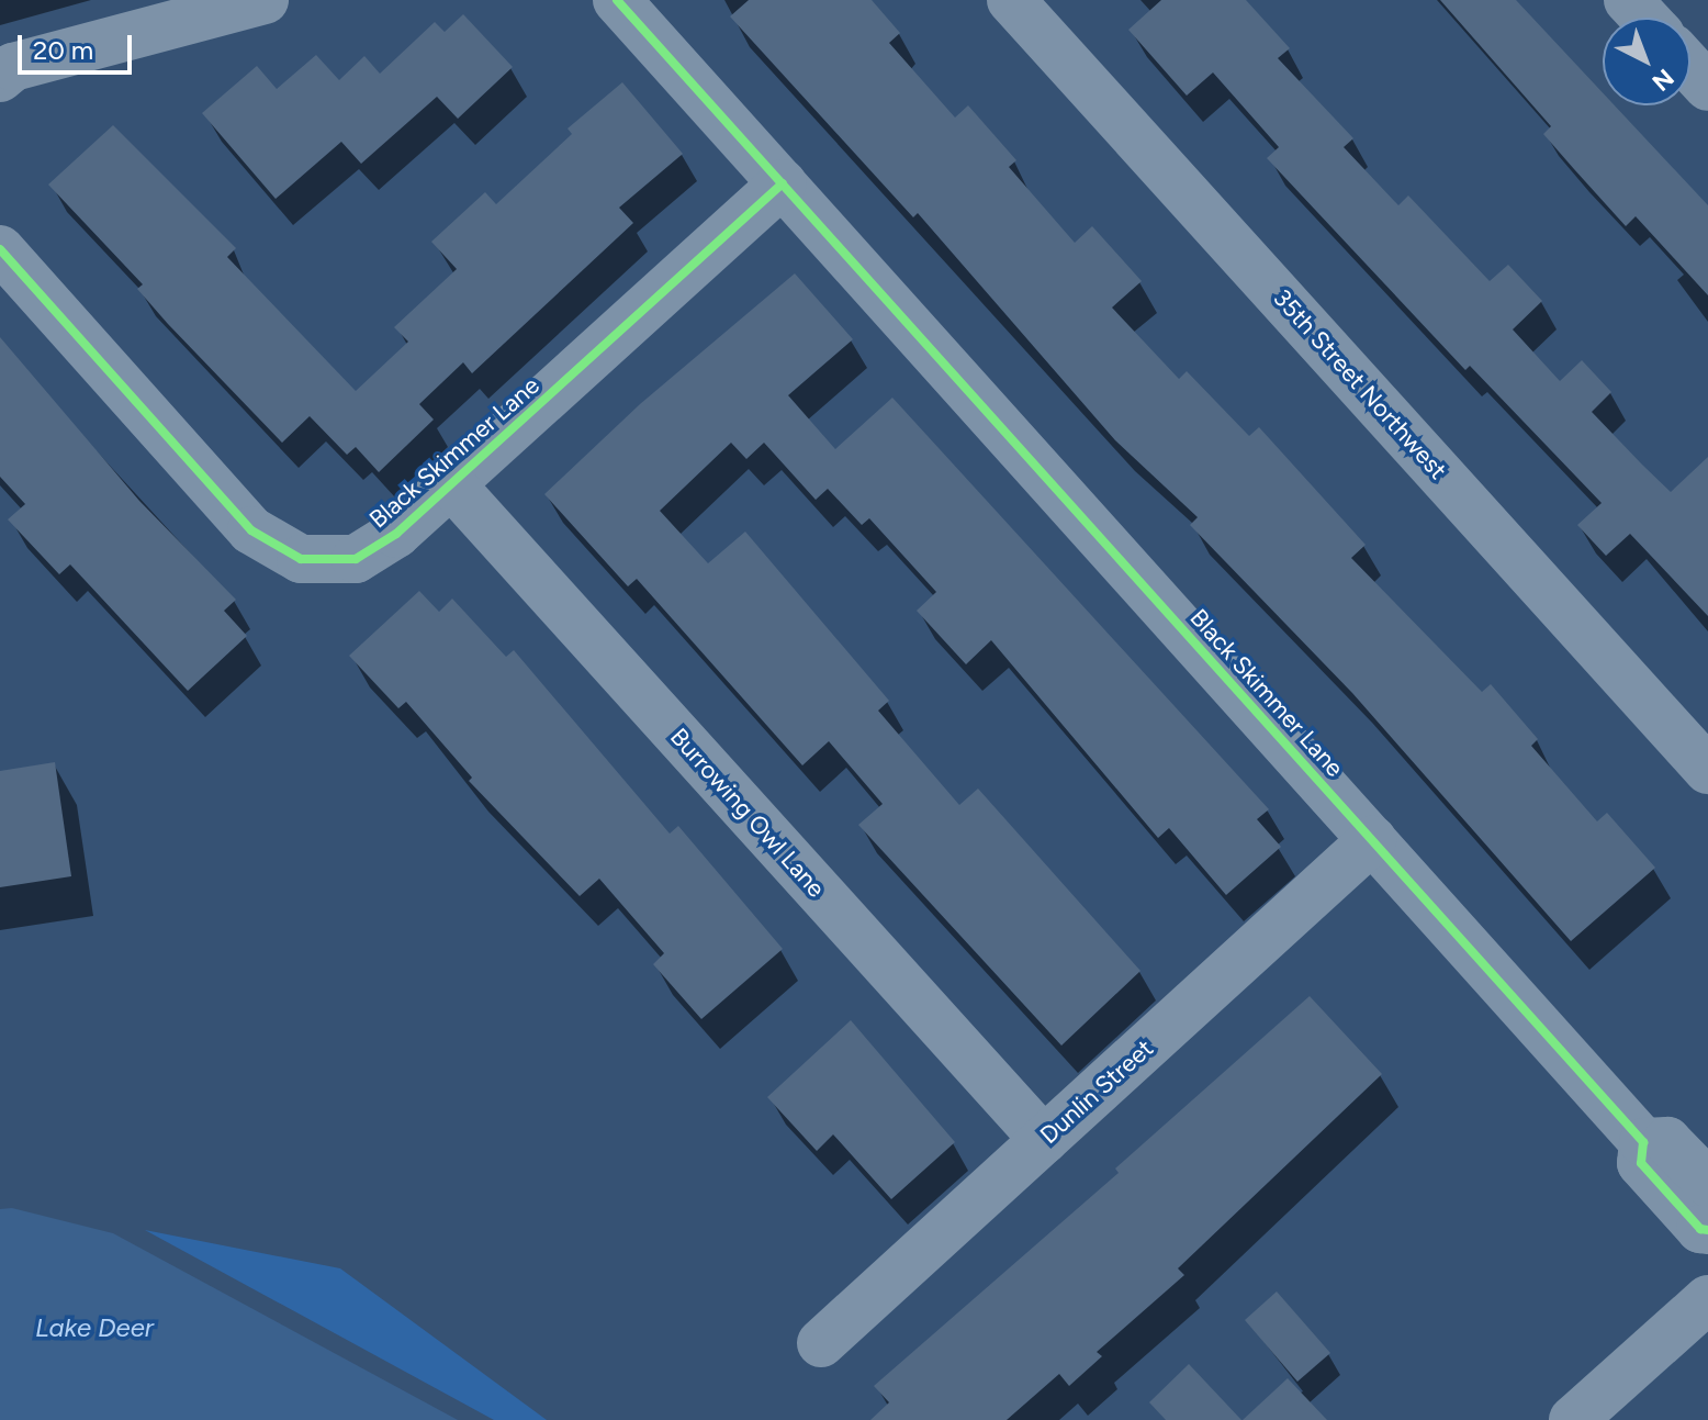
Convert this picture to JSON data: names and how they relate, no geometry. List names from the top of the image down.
{
  "streets": {
    "street": [
      "35th Street Northwest",
      "Black Skimmer Lane",
      "Burrowing Owl Lane",
      "Dunlin Street"
    ]
  },
  "crossings": [
    ["Black Skimmer Lane", "Burrowing Owl Lane"],
    ["Black Skimmer Lane", "Dunlin Street"],
    ["Burrowing Owl Lane", "Dunlin Street"]
  ],
  "water": ["Lake Deer"],
  "scale_bar": "20 m",
  "north": "bottom right"
}
